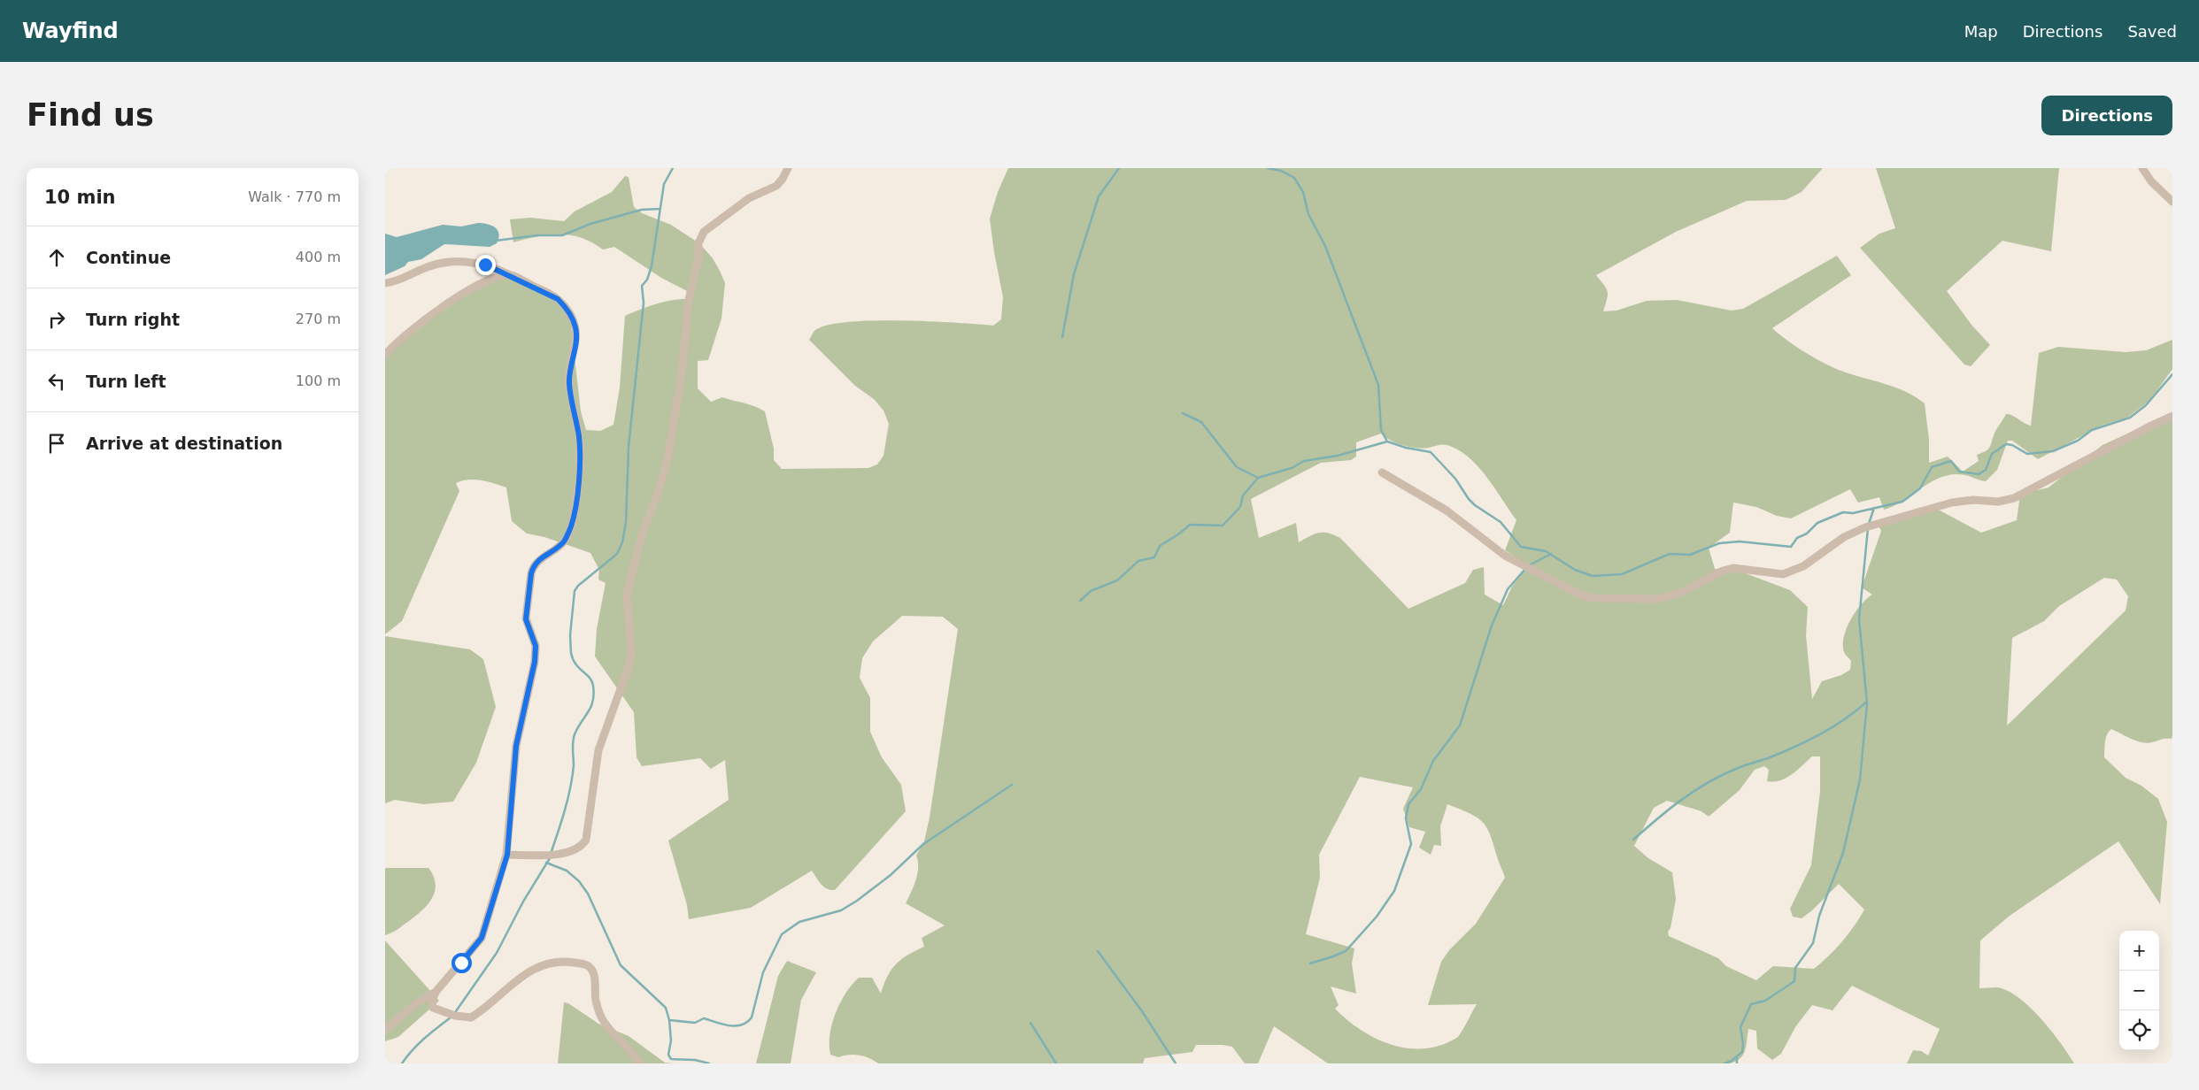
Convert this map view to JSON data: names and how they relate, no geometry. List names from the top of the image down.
{
  "page": {
    "header": "Wayfind",
    "nav": ["Map", "Directions", "Saved"],
    "buttons": "Directions",
    "title": "Find us",
    "heading": ["10 min", "Walk · 770 m"],
    "list": [
      ["Continue", "400 m"],
      ["Turn right", "270 m"],
      ["Turn left", "100 m"],
      "Arrive at destination"
    ],
    "map_buttons": ["+", "−"]
  }
}
